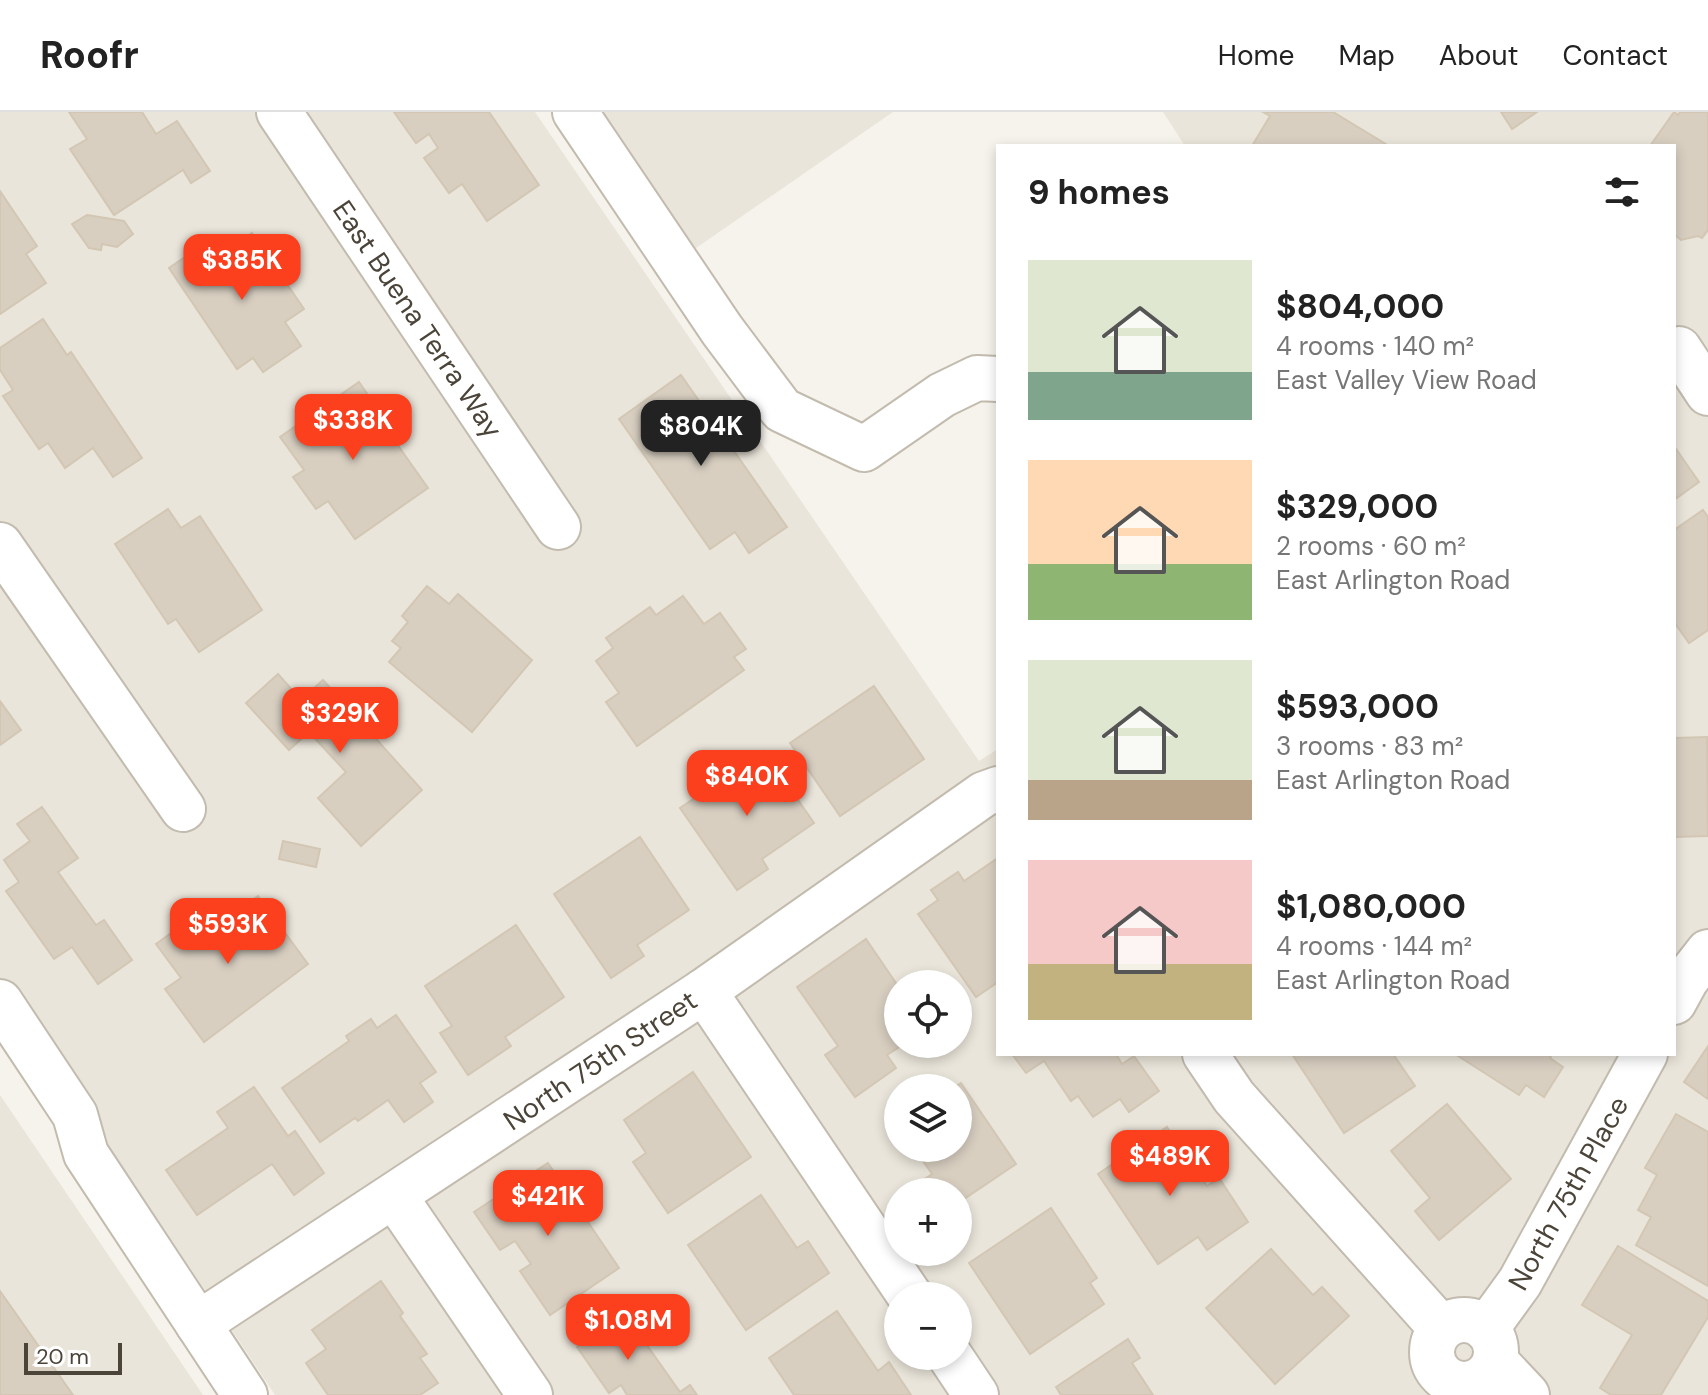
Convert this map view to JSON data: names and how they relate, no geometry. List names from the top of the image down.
{
  "streets": {
    "street": ["East Buena Terra Way", "North 75th Street", "North 75th Place"]
  },
  "scale_bar": "20 m",
  "page": {
    "header": "Roofr",
    "nav": [
      "Home",
      "Map",
      "About",
      "Contact"
    ],
    "heading": "9 homes",
    "price": [
      "$385K",
      "$338K",
      "$804K",
      "$329K",
      "$840K",
      "$593K",
      "$489K",
      "$421K",
      "$1.08M"
    ],
    "list": [
      {
        "name": "$804,000",
        "note": "4 rooms · 140 m² · East Valley View Road"
      },
      {
        "name": "$329,000",
        "note": "2 rooms · 60 m² · East Arlington Road"
      },
      {
        "name": "$593,000",
        "note": "3 rooms · 83 m² · East Arlington Road"
      },
      {
        "name": "$1,080,000",
        "note": "4 rooms · 144 m² · East Arlington Road"
      }
    ],
    "map_buttons": ["+", "−"],
    "scale": "20 m"
  }
}
